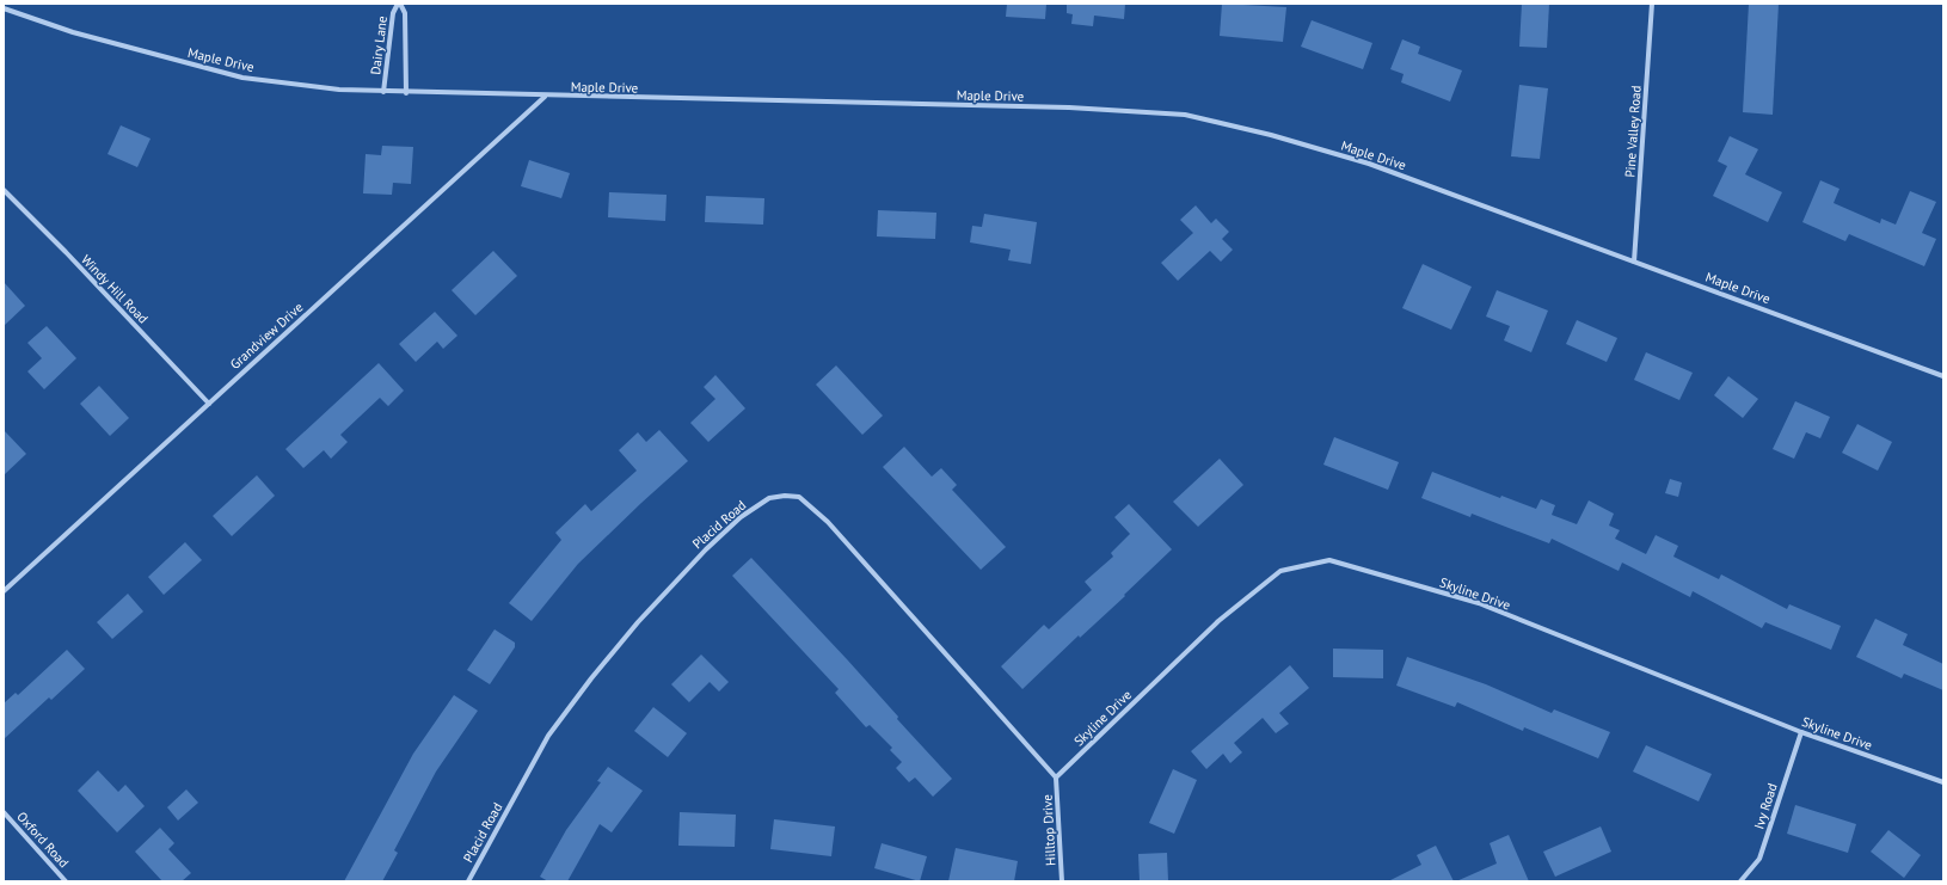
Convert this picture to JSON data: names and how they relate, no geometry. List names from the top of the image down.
{
  "streets": {
    "street": [
      "Dairy Lane",
      "Maple Drive",
      "Pine Valley Road",
      "Windy Hill Road",
      "Grandview Drive",
      "Placid Road",
      "Skyline Drive",
      "Ivy Road",
      "Hilltop Drive",
      "Oxford Road"
    ]
  },
  "crossings": [
    ["Dairy Lane", "Maple Drive"],
    ["Maple Drive", "Pine Valley Road"],
    ["Maple Drive", "Grandview Drive"],
    ["Windy Hill Road", "Grandview Drive"],
    ["Placid Road", "Skyline Drive"],
    ["Placid Road", "Hilltop Drive"],
    ["Skyline Drive", "Ivy Road"],
    ["Skyline Drive", "Hilltop Drive"]
  ]
}
